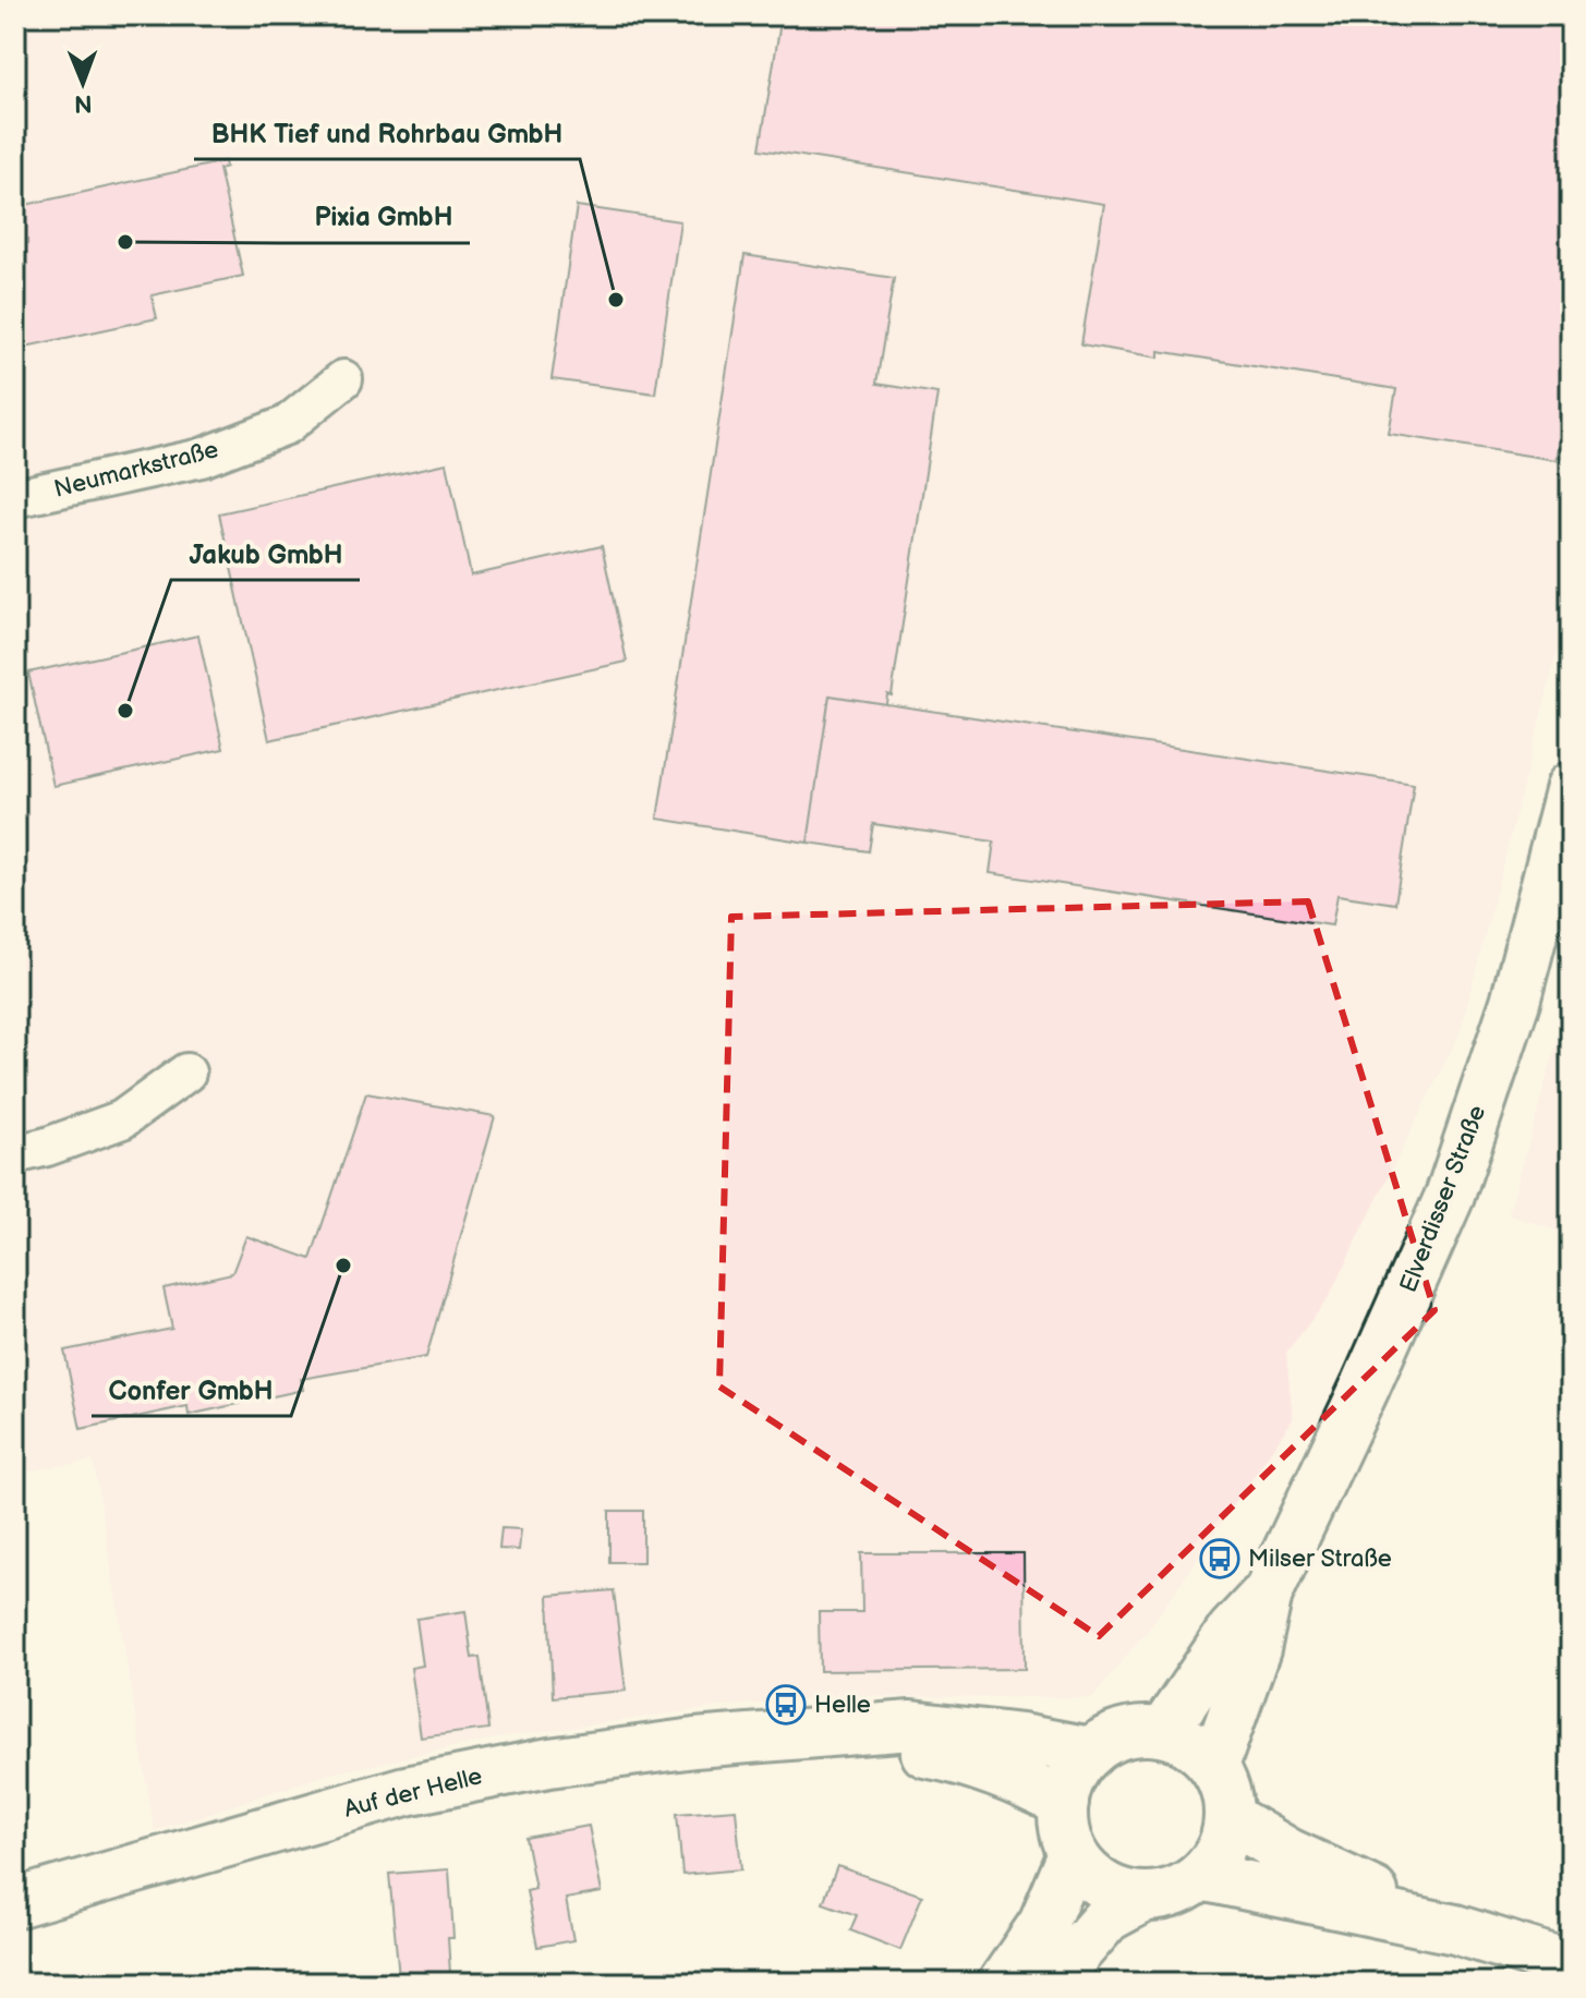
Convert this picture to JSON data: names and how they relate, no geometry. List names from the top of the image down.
{
  "streets": {
    "main road": ["Elverdisser Straße", "Auf der Helle"],
    "street": ["Neumarkstraße"]
  },
  "crossings": [
    ["Elverdisser Straße", "Auf der Helle"]
  ],
  "places": {
    "other": [
      "Pixia GmbH",
      "BHK Tief und Rohrbau GmbH",
      "Jakub GmbH",
      "Confer GmbH"
    ],
    "bus stop": ["Milser Straße", "Helle"]
  },
  "north": "bottom"
}
